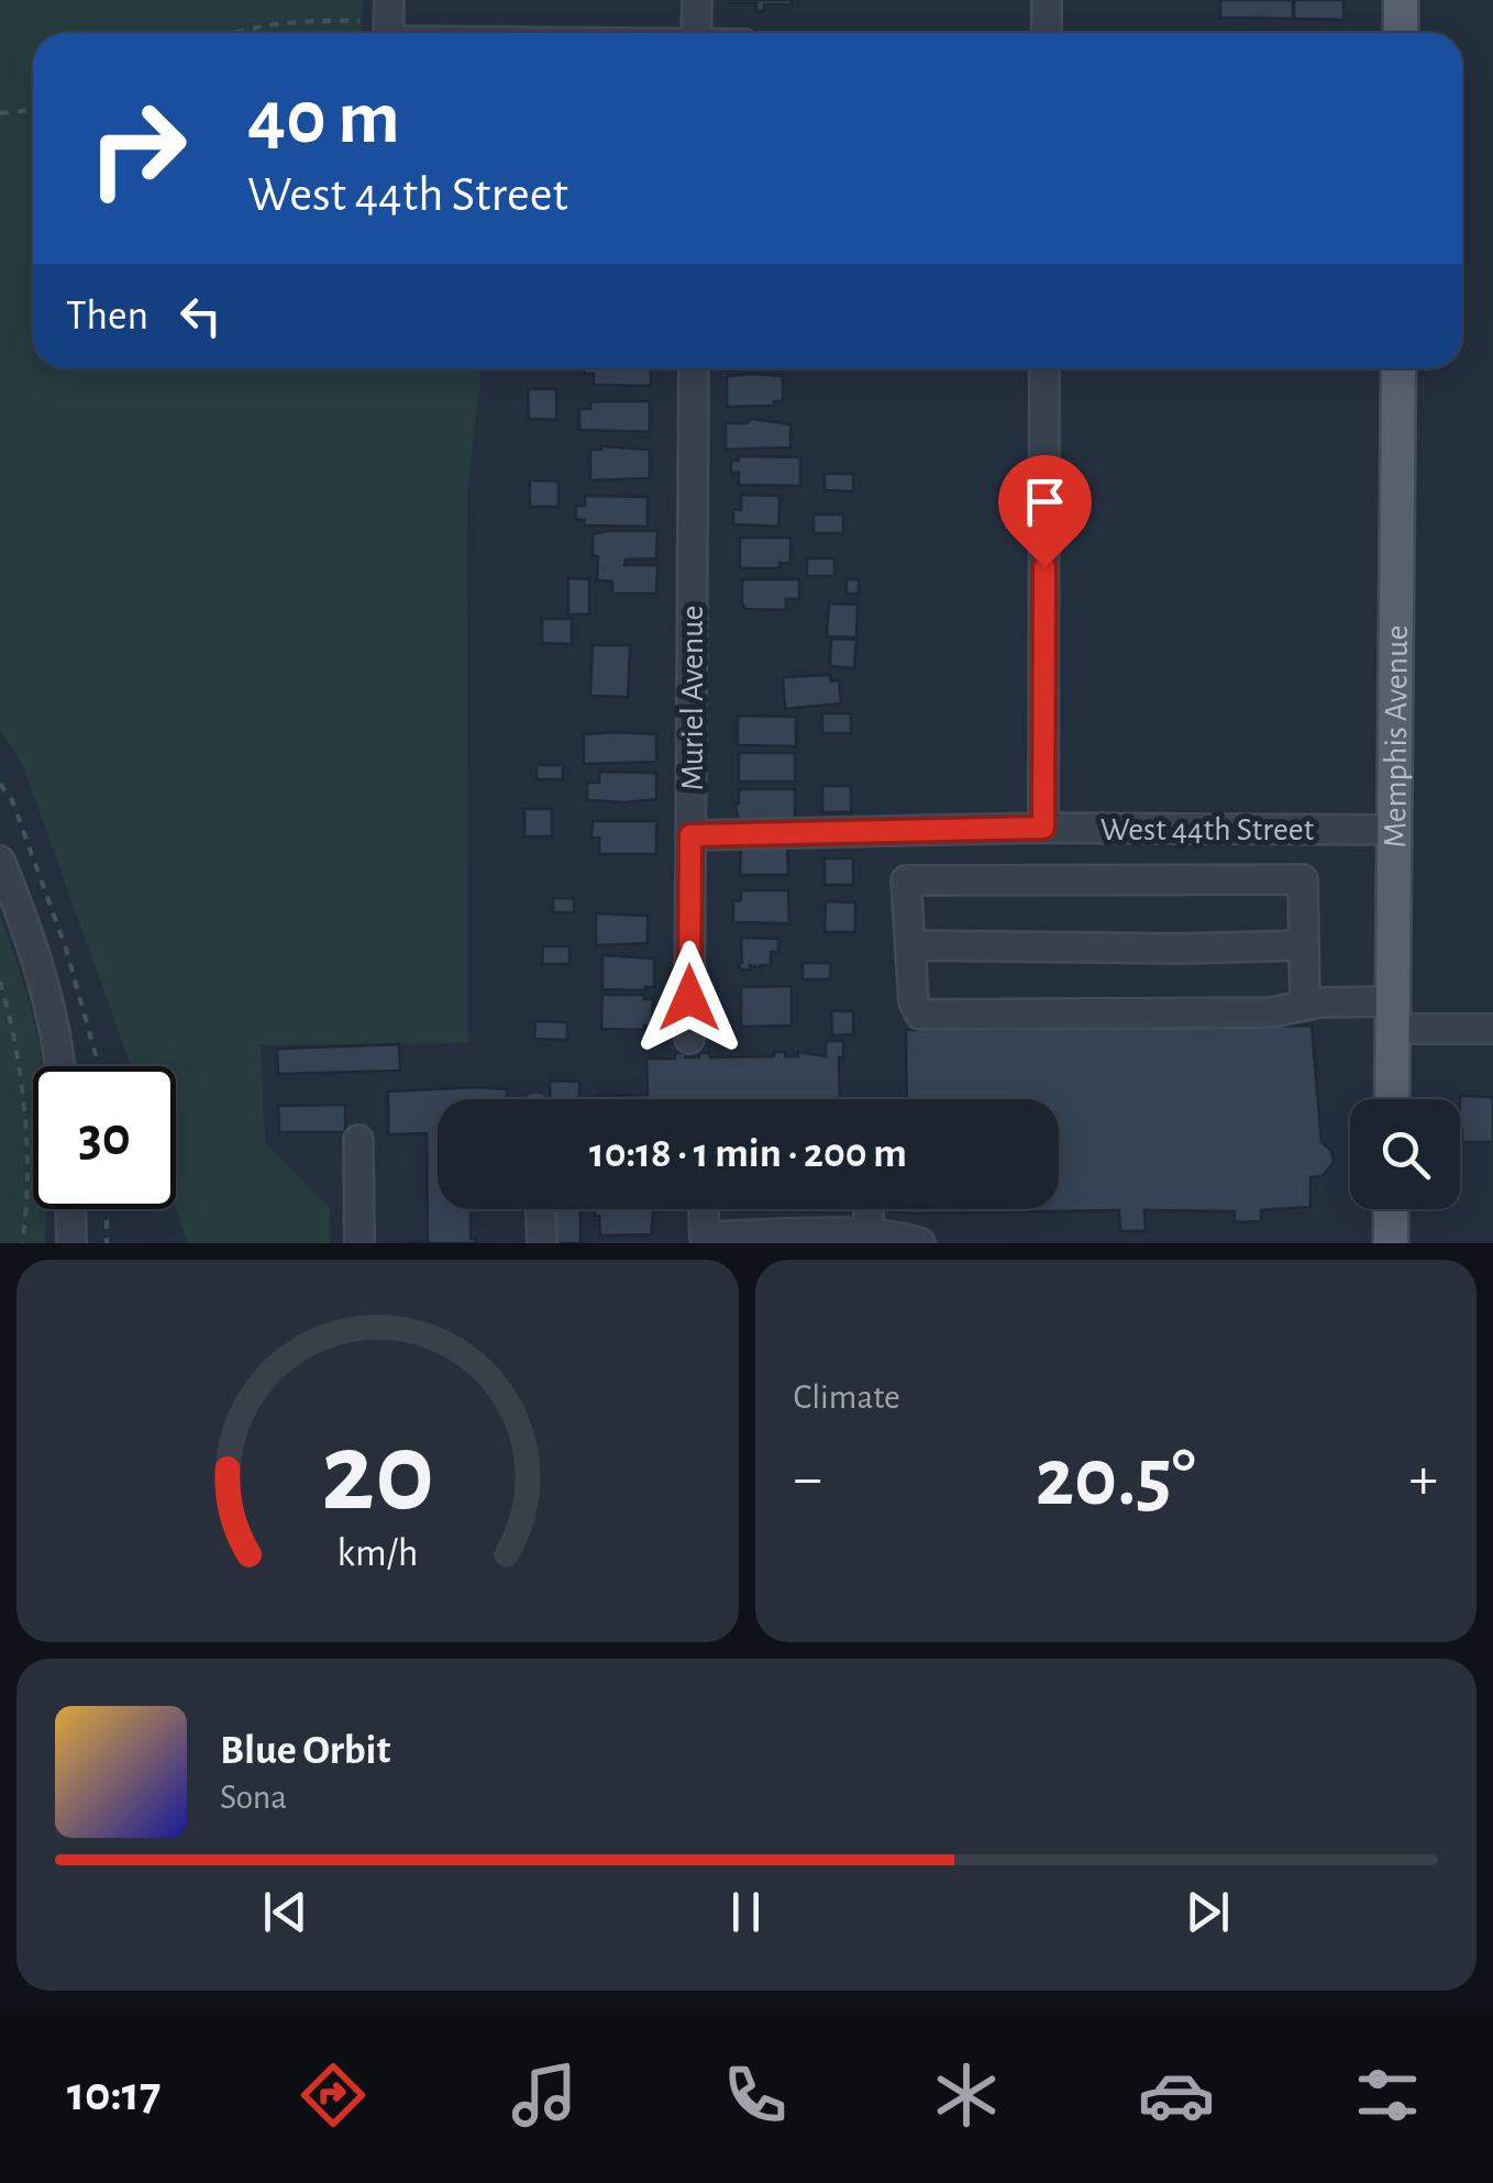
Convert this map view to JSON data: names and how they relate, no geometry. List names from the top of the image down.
{
  "streets": {
    "main road": ["Memphis Avenue"],
    "street": ["Muriel Avenue", "West 44th Street"]
  },
  "crossings": [
    ["Muriel Avenue", "West 44th Street"],
    ["Memphis Avenue", "West 44th Street"]
  ],
  "page": {
    "turn": ["40 m", "West 44th Street"],
    "then": "Then",
    "limit": "30",
    "trip": "10:18 · 1 min · 200 m",
    "tile": "Climate",
    "heat": ["−", "20.5°", "+"],
    "song": ["Blue Orbit", "Sona"],
    "tabs": "10:17",
    "gauge": ["20", "km/h"]
  }
}
